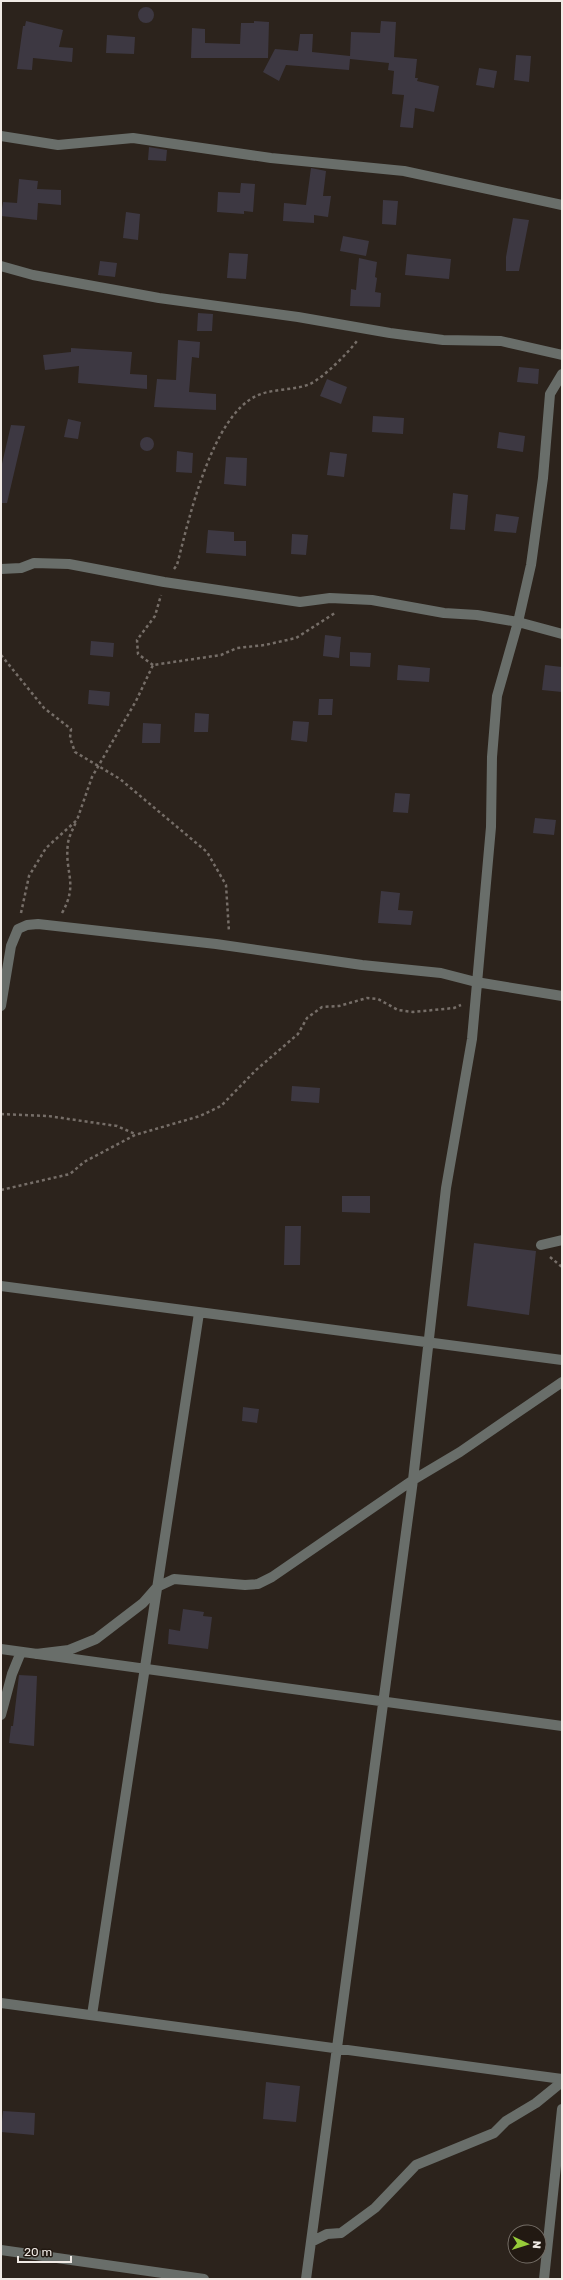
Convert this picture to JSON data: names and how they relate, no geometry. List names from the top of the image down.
{
  "scale_bar": "20 m",
  "north": "right"
}
